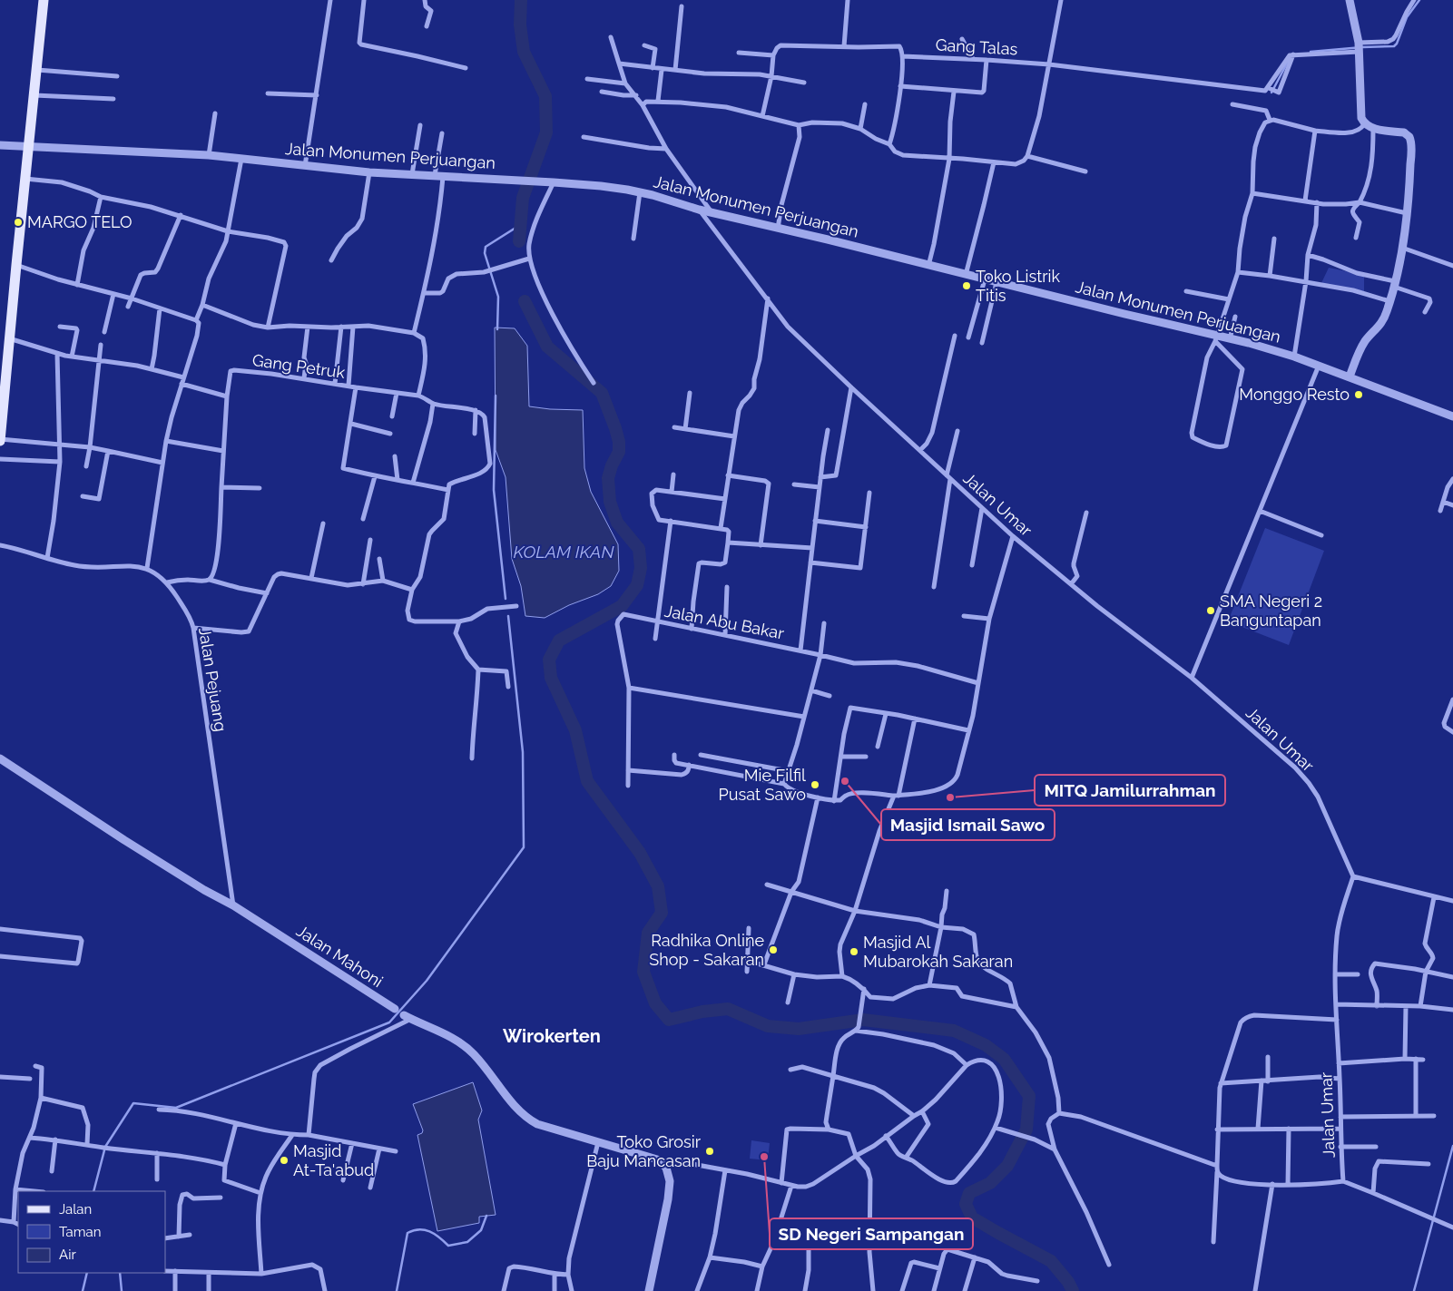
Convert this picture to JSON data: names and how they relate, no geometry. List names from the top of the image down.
{
  "streets": {
    "street": [
      "Gang Talas",
      "Jalan Monumen Perjuangan",
      "Gang Petruk",
      "Jalan Umar",
      "Jalan Abu Bakar",
      "Jalan Pejuang",
      "Jalan Mahoni"
    ]
  },
  "crossings": [
    ["Jalan Monumen Perjuangan", "Jalan Umar"],
    ["Jalan Pejuang", "Jalan Mahoni"]
  ],
  "districts": ["Wirokerten"],
  "water": ["KOLAM IKAN"],
  "places": [
    "MARGO TELO",
    "Toko Listrik Titis",
    "Monggo Resto",
    "SMA Negeri 2 Banguntapan",
    "Masjid Ismail Sawo",
    "Mie Filfil Pusat Sawo",
    "MITQ Jamilurrahman",
    "Radhika Online Shop - Sakaran",
    "Masjid Al Mubarokah Sakaran",
    "Toko Grosir Baju Mancasan",
    "SD Negeri Sampangan",
    "Masjid At-Ta'abud"
  ],
  "legend": ["Jalan", "Taman", "Air"]
}
